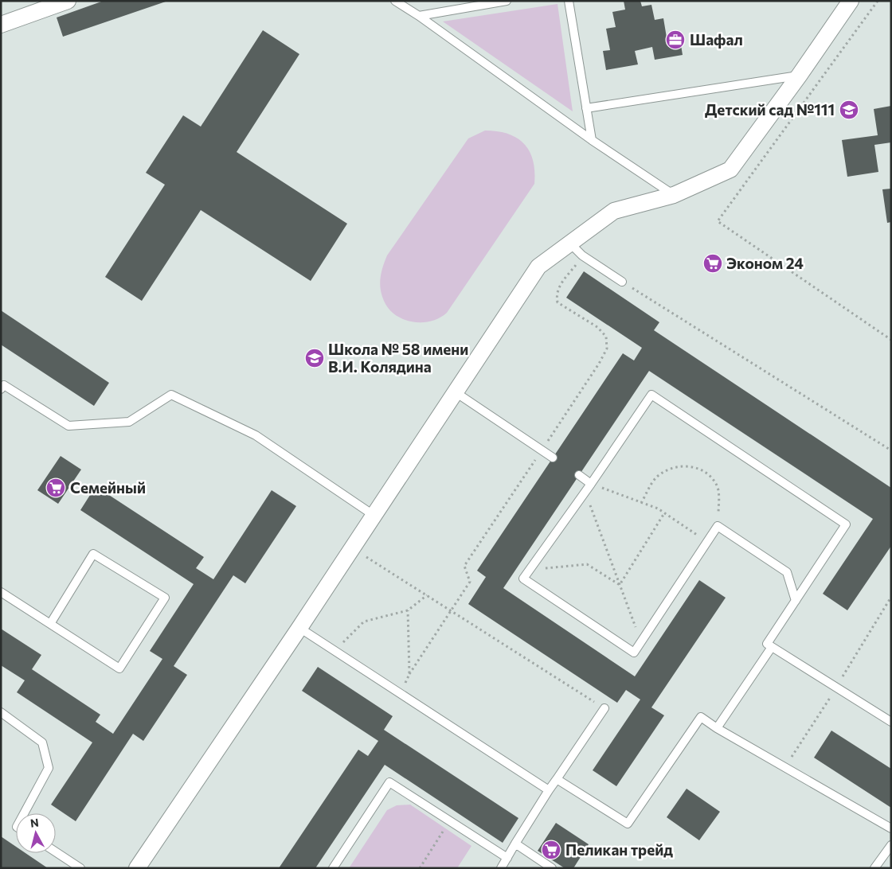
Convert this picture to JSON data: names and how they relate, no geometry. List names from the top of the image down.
{
  "places": {
    "office": ["Шафал"],
    "school or university": ["Детский сад №111", "Школа № 58 имени В.И. Колядина"],
    "supermarket": ["Эконом 24", "Семейный", "Пеликан трейд"]
  },
  "north": "top"
}
